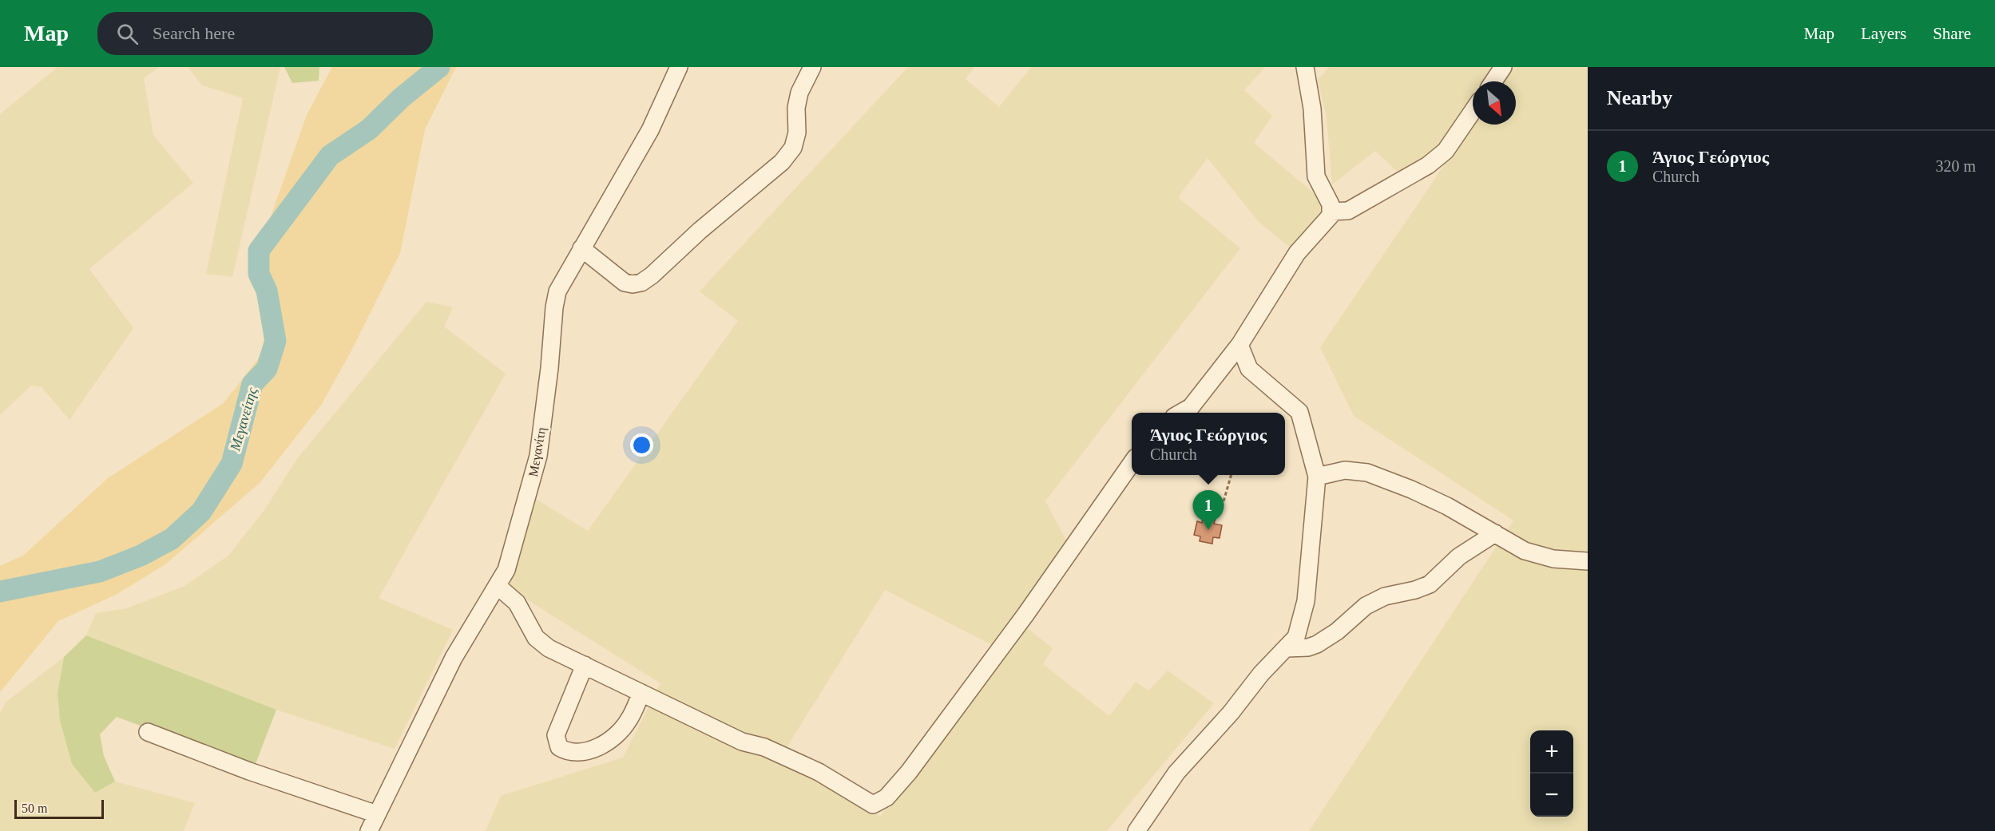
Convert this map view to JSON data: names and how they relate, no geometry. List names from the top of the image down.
{
  "streets": {
    "street": ["Μεγανίτη"]
  },
  "water": ["Μεγανείτης"],
  "scale_bar": "50 m",
  "north": "bottom right",
  "page": {
    "header": "Map",
    "search": "Search here",
    "nav": ["Map", "Layers", "Share"],
    "heading": "Nearby",
    "list": [
      {
        "mark": "1",
        "name": "Άγιος Γεώργιος",
        "note": "Church",
        "value": "320 m"
      }
    ],
    "popup": ["Άγιος Γεώργιος", "Church"],
    "pins": "1",
    "map_buttons": ["+", "−"],
    "scale": "50 m"
  }
}
